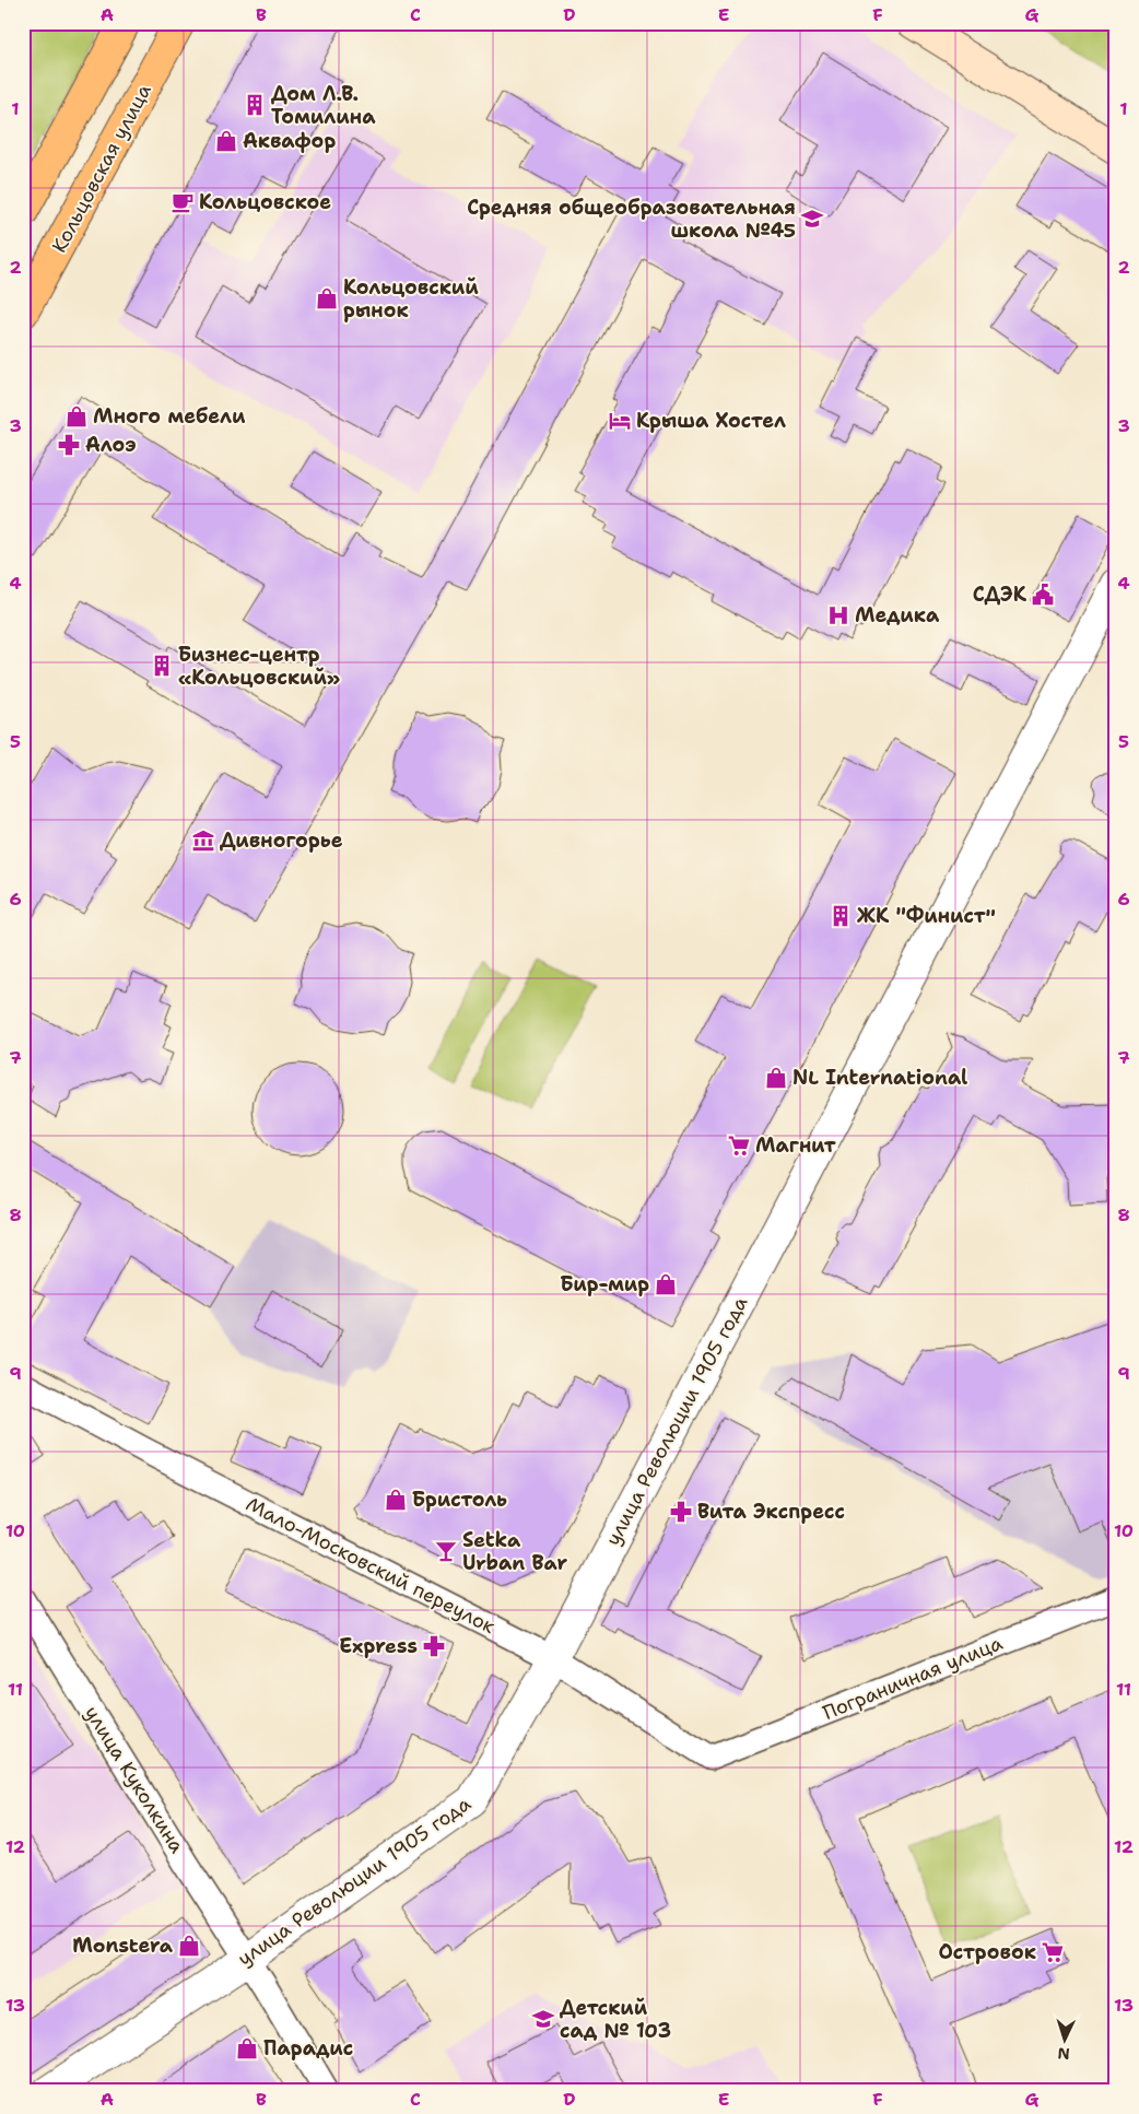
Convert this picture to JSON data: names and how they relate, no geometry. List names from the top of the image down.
{
  "streets": {
    "main road": ["Кольцовская улица"],
    "street": [
      "улица Революции 1905 года",
      "Мало-Московский переулок",
      "Пограничная улица",
      "улица Куколкина"
    ]
  },
  "crossings": [
    ["улица Революции 1905 года", "Мало-Московский переулок"],
    ["улица Революции 1905 года", "улица Куколкина"],
    ["Мало-Московский переулок", "Пограничная улица"]
  ],
  "places": {
    "building": ["Дом Л.В. Томилина", "Бизнес-центр «Кольцовский»", "ЖК \"Финист\""],
    "shop": [
      "Аквафор",
      "Кольцовский рынок",
      "Много мебели",
      "NL International",
      "Бир-мир",
      "Бристоль",
      "Monstera",
      "Парадис"
    ],
    "cafe": ["Кольцовское"],
    "school or university": ["Средняя общеобразовательная школа №45", "Детский сад № 103"],
    "hotel": ["Крыша Хостел"],
    "pharmacy": ["Алоэ", "Вита Экспресс", "Express"],
    "public building": ["СДЭК"],
    "hospital": ["Медика"],
    "museum": ["Дивногорье"],
    "supermarket": ["Магнит", "Островок"],
    "bar": ["Setka Urban Bar"]
  },
  "north": "bottom",
  "grid": {
    "columns": [
      "A",
      "B",
      "C",
      "D",
      "E",
      "F",
      "G"
    ],
    "rows": [
      "1",
      "2",
      "3",
      "4",
      "5",
      "6",
      "7",
      "8",
      "9",
      "10",
      "11",
      "12",
      "13"
    ]
  }
}
